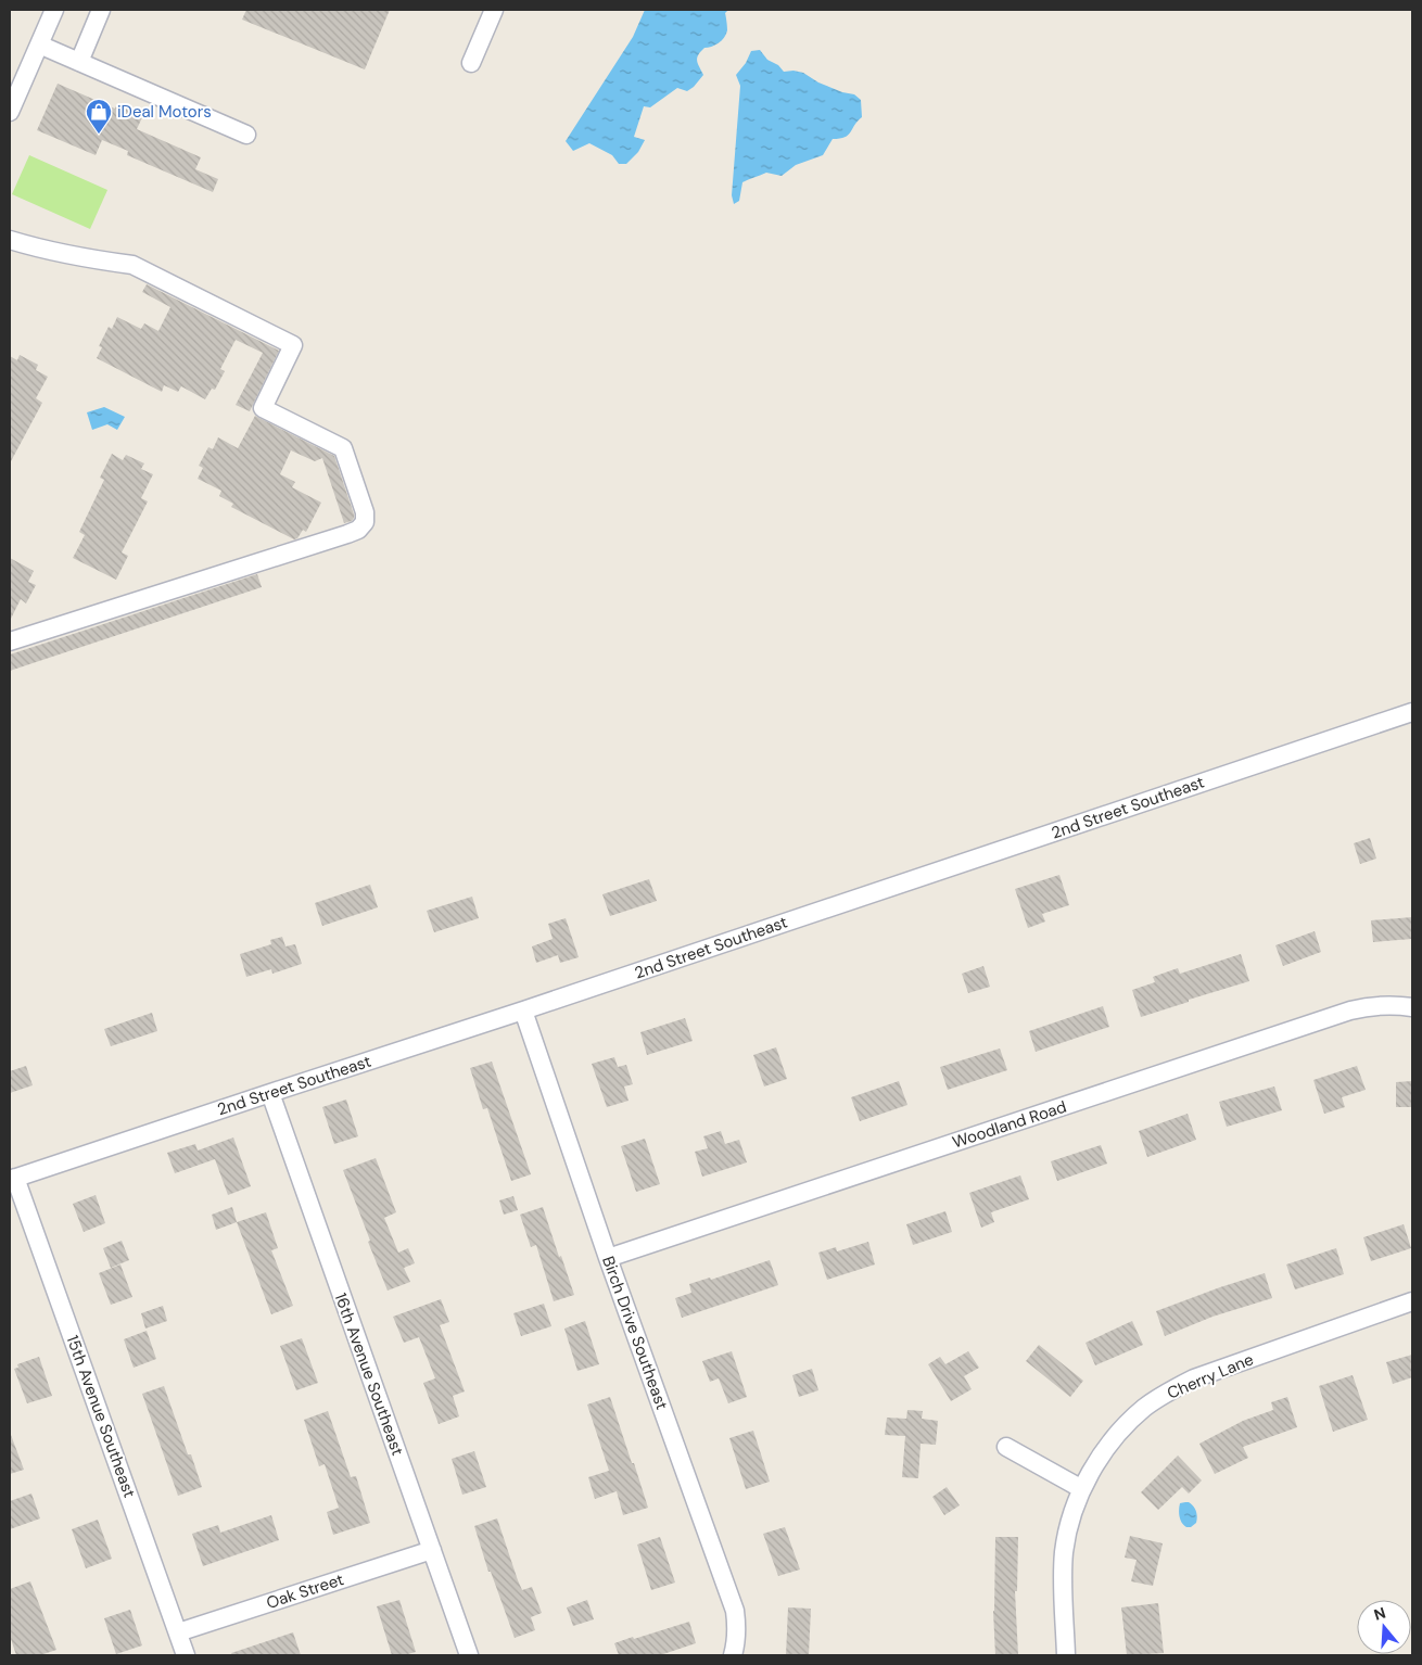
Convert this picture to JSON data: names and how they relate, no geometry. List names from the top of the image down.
{
  "streets": {
    "street": [
      "2nd Street Southeast",
      "Woodland Road",
      "Birch Drive Southeast",
      "16th Avenue Southeast",
      "Cherry Lane",
      "15th Avenue Southeast",
      "Oak Street"
    ]
  },
  "crossings": [
    ["2nd Street Southeast", "Birch Drive Southeast"],
    ["2nd Street Southeast", "16th Avenue Southeast"],
    ["2nd Street Southeast", "15th Avenue Southeast"],
    ["Woodland Road", "Birch Drive Southeast"],
    ["16th Avenue Southeast", "Oak Street"],
    ["15th Avenue Southeast", "Oak Street"]
  ],
  "places": {
    "shop": ["iDeal Motors"]
  },
  "north": "top"
}
